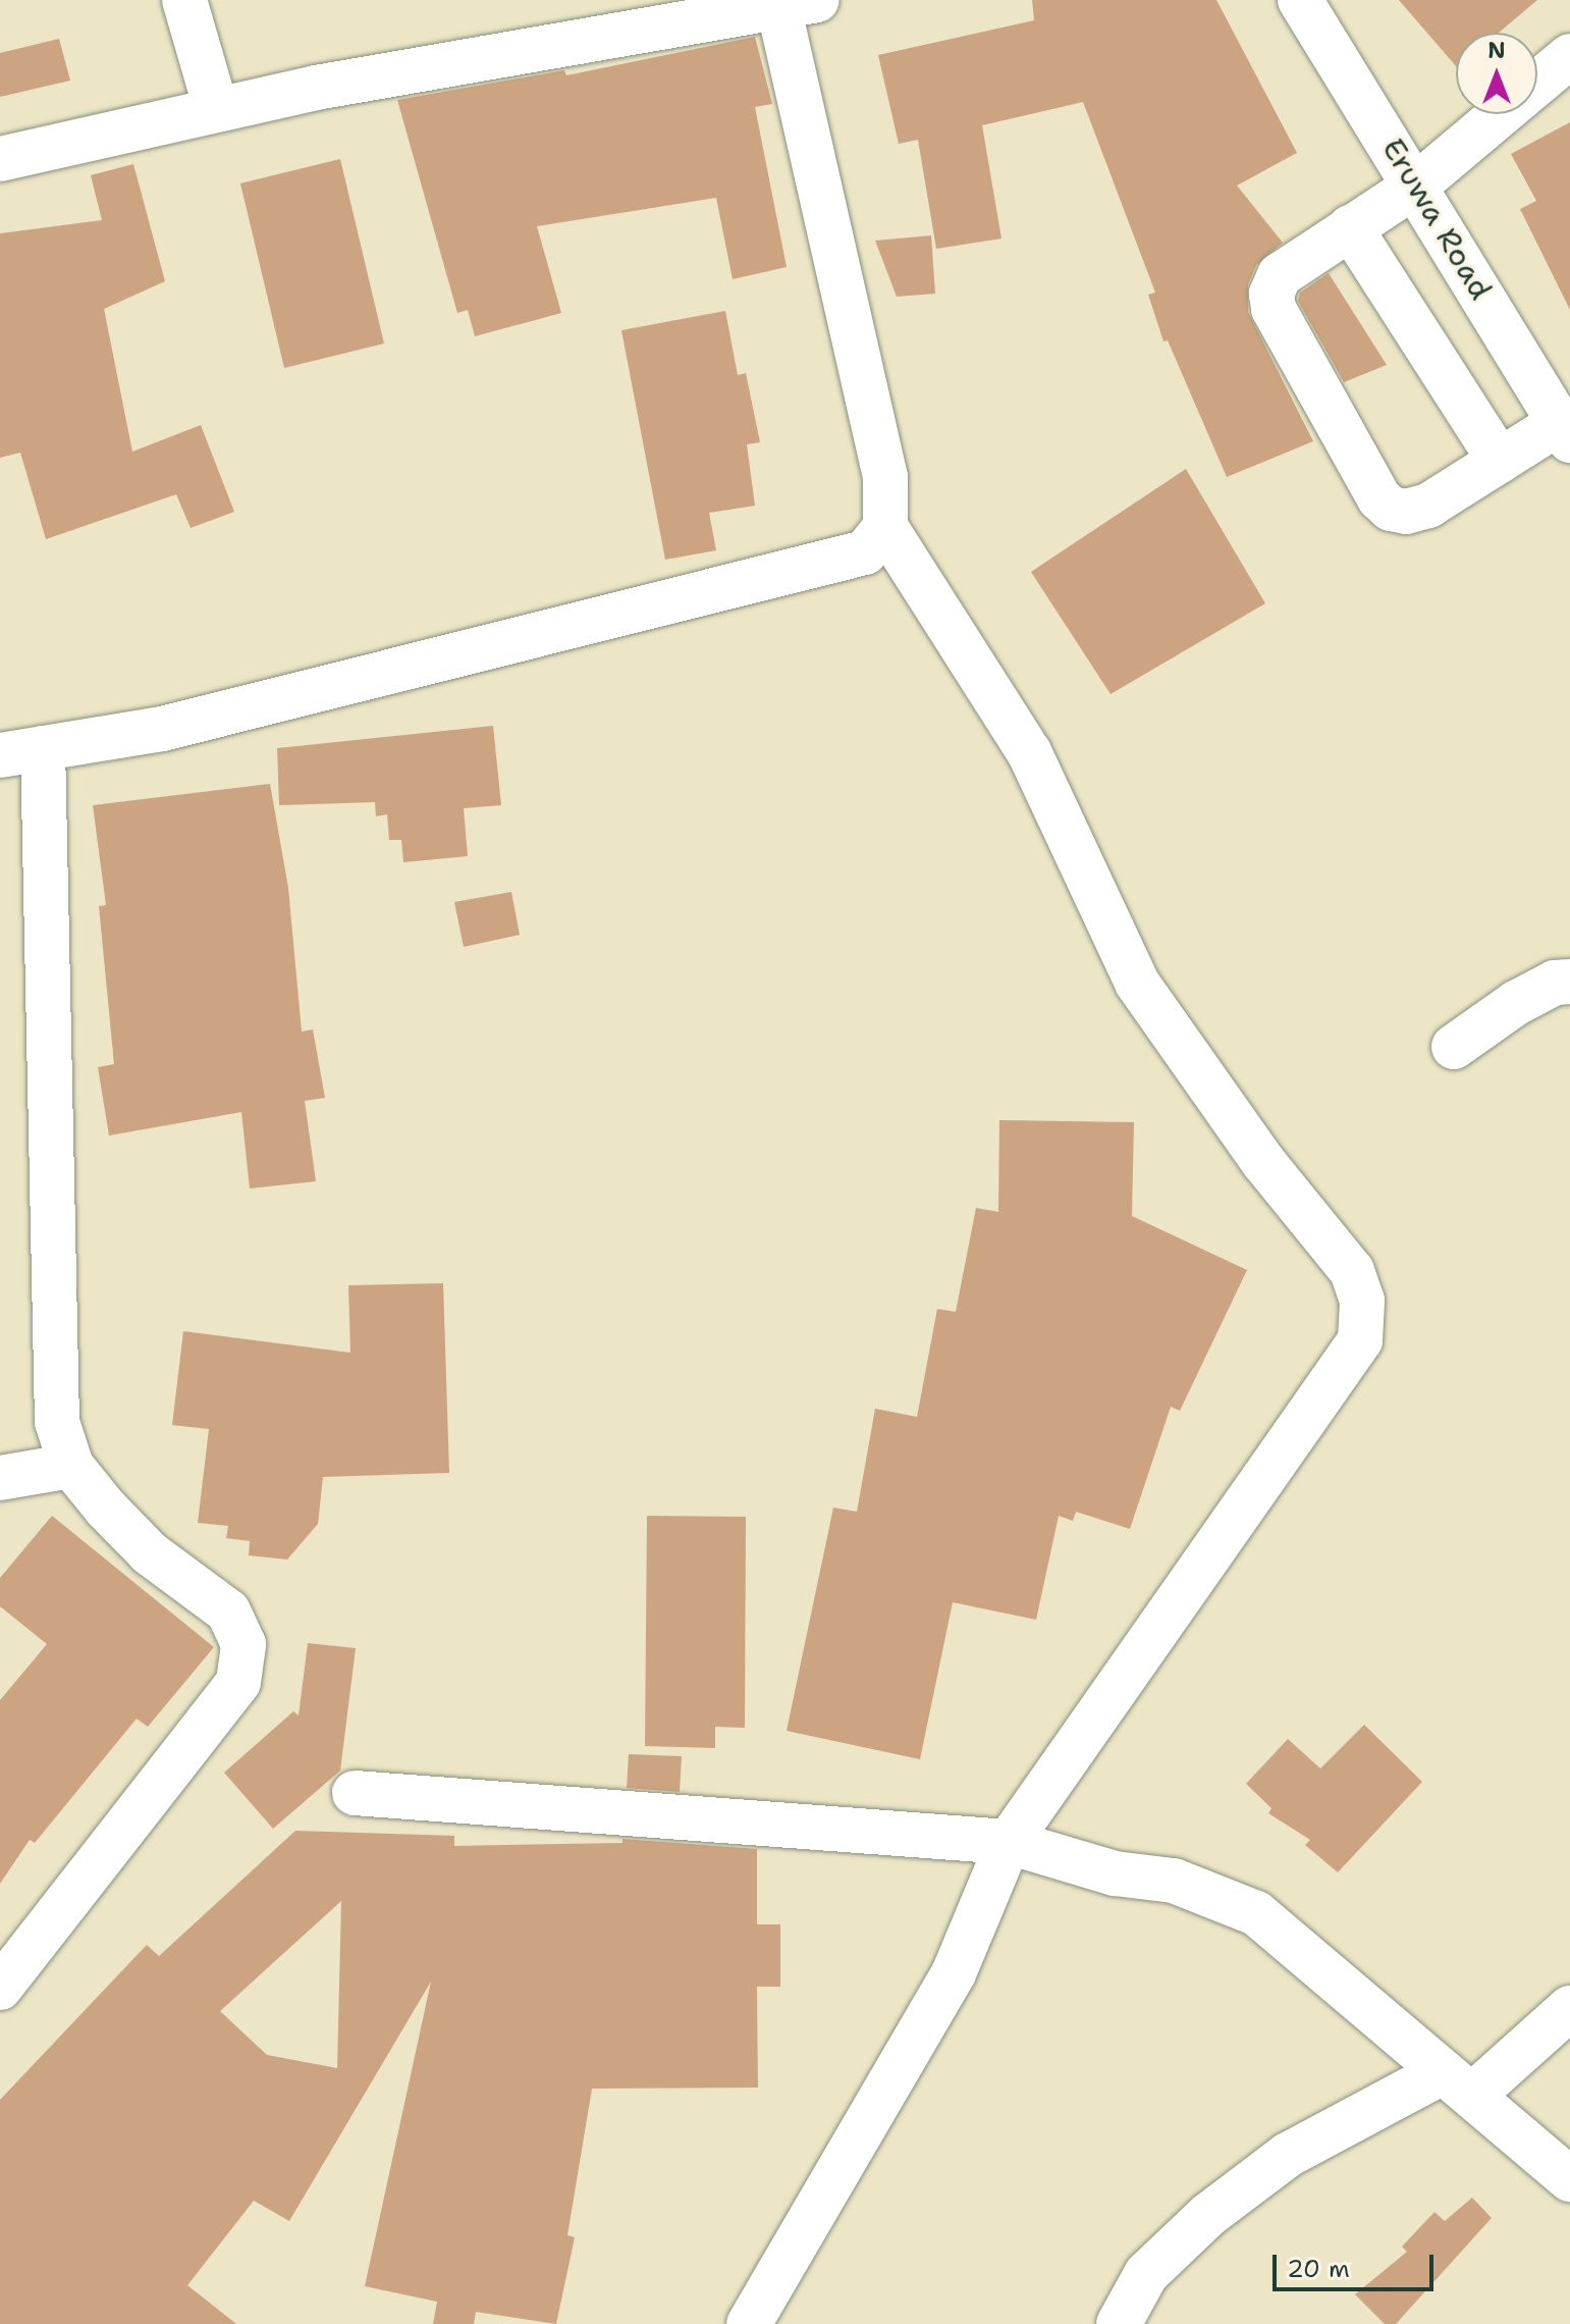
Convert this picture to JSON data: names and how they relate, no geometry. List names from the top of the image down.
{
  "streets": {
    "street": ["Eruwa Road"]
  },
  "scale_bar": "20 m",
  "north": "top"
}
